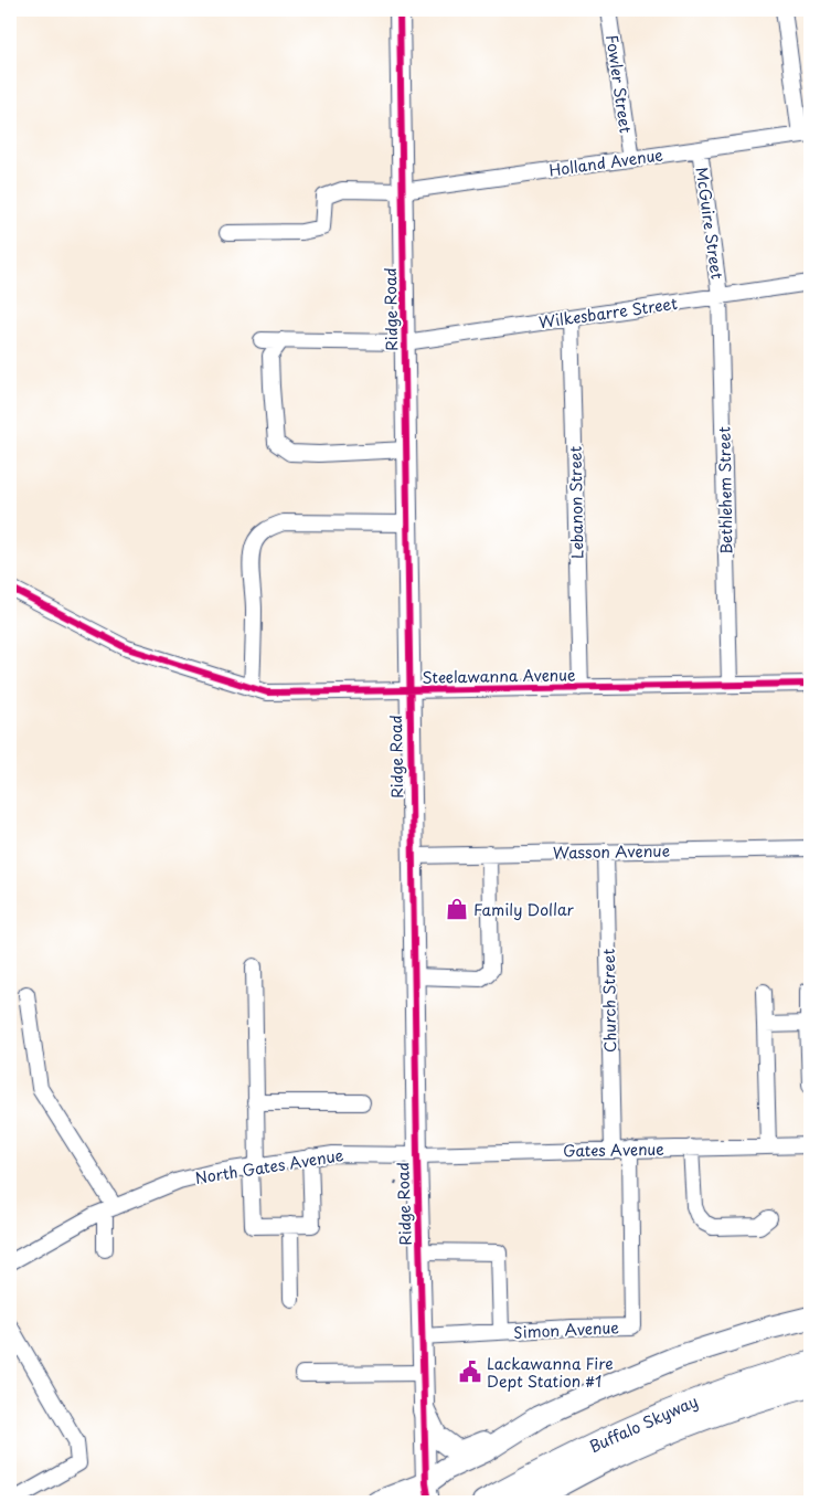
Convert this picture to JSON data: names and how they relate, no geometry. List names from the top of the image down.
{
  "streets": {
    "highway": ["Buffalo Skyway"],
    "main road": ["Ridge Road"],
    "street": [
      "Fowler Street",
      "Holland Avenue",
      "McGuire Street",
      "Wilkesbarre Street",
      "Bethlehem Street",
      "Lebanon Street",
      "Steelawanna Avenue",
      "Wasson Avenue",
      "Church Street",
      "Gates Avenue",
      "North Gates Avenue",
      "Simon Avenue"
    ]
  },
  "crossings": [
    ["Fowler Street", "Holland Avenue"],
    ["Holland Avenue", "McGuire Street"],
    ["Holland Avenue", "Ridge Road"],
    ["McGuire Street", "Wilkesbarre Street"],
    ["McGuire Street", "Bethlehem Street"],
    ["Ridge Road", "Wilkesbarre Street"],
    ["Ridge Road", "Steelawanna Avenue"],
    ["Ridge Road", "Wasson Avenue"],
    ["Ridge Road", "Gates Avenue"],
    ["Ridge Road", "North Gates Avenue"],
    ["Ridge Road", "Simon Avenue"],
    ["Wilkesbarre Street", "Bethlehem Street"],
    ["Wilkesbarre Street", "Lebanon Street"],
    ["Bethlehem Street", "Steelawanna Avenue"],
    ["Lebanon Street", "Steelawanna Avenue"],
    ["Wasson Avenue", "Church Street"],
    ["Church Street", "Gates Avenue"],
    ["Gates Avenue", "North Gates Avenue"],
    ["Gates Avenue", "Simon Avenue"]
  ],
  "places": {
    "shop": ["Family Dollar"],
    "public building": ["Lackawanna Fire Dept Station #1"]
  }
}
